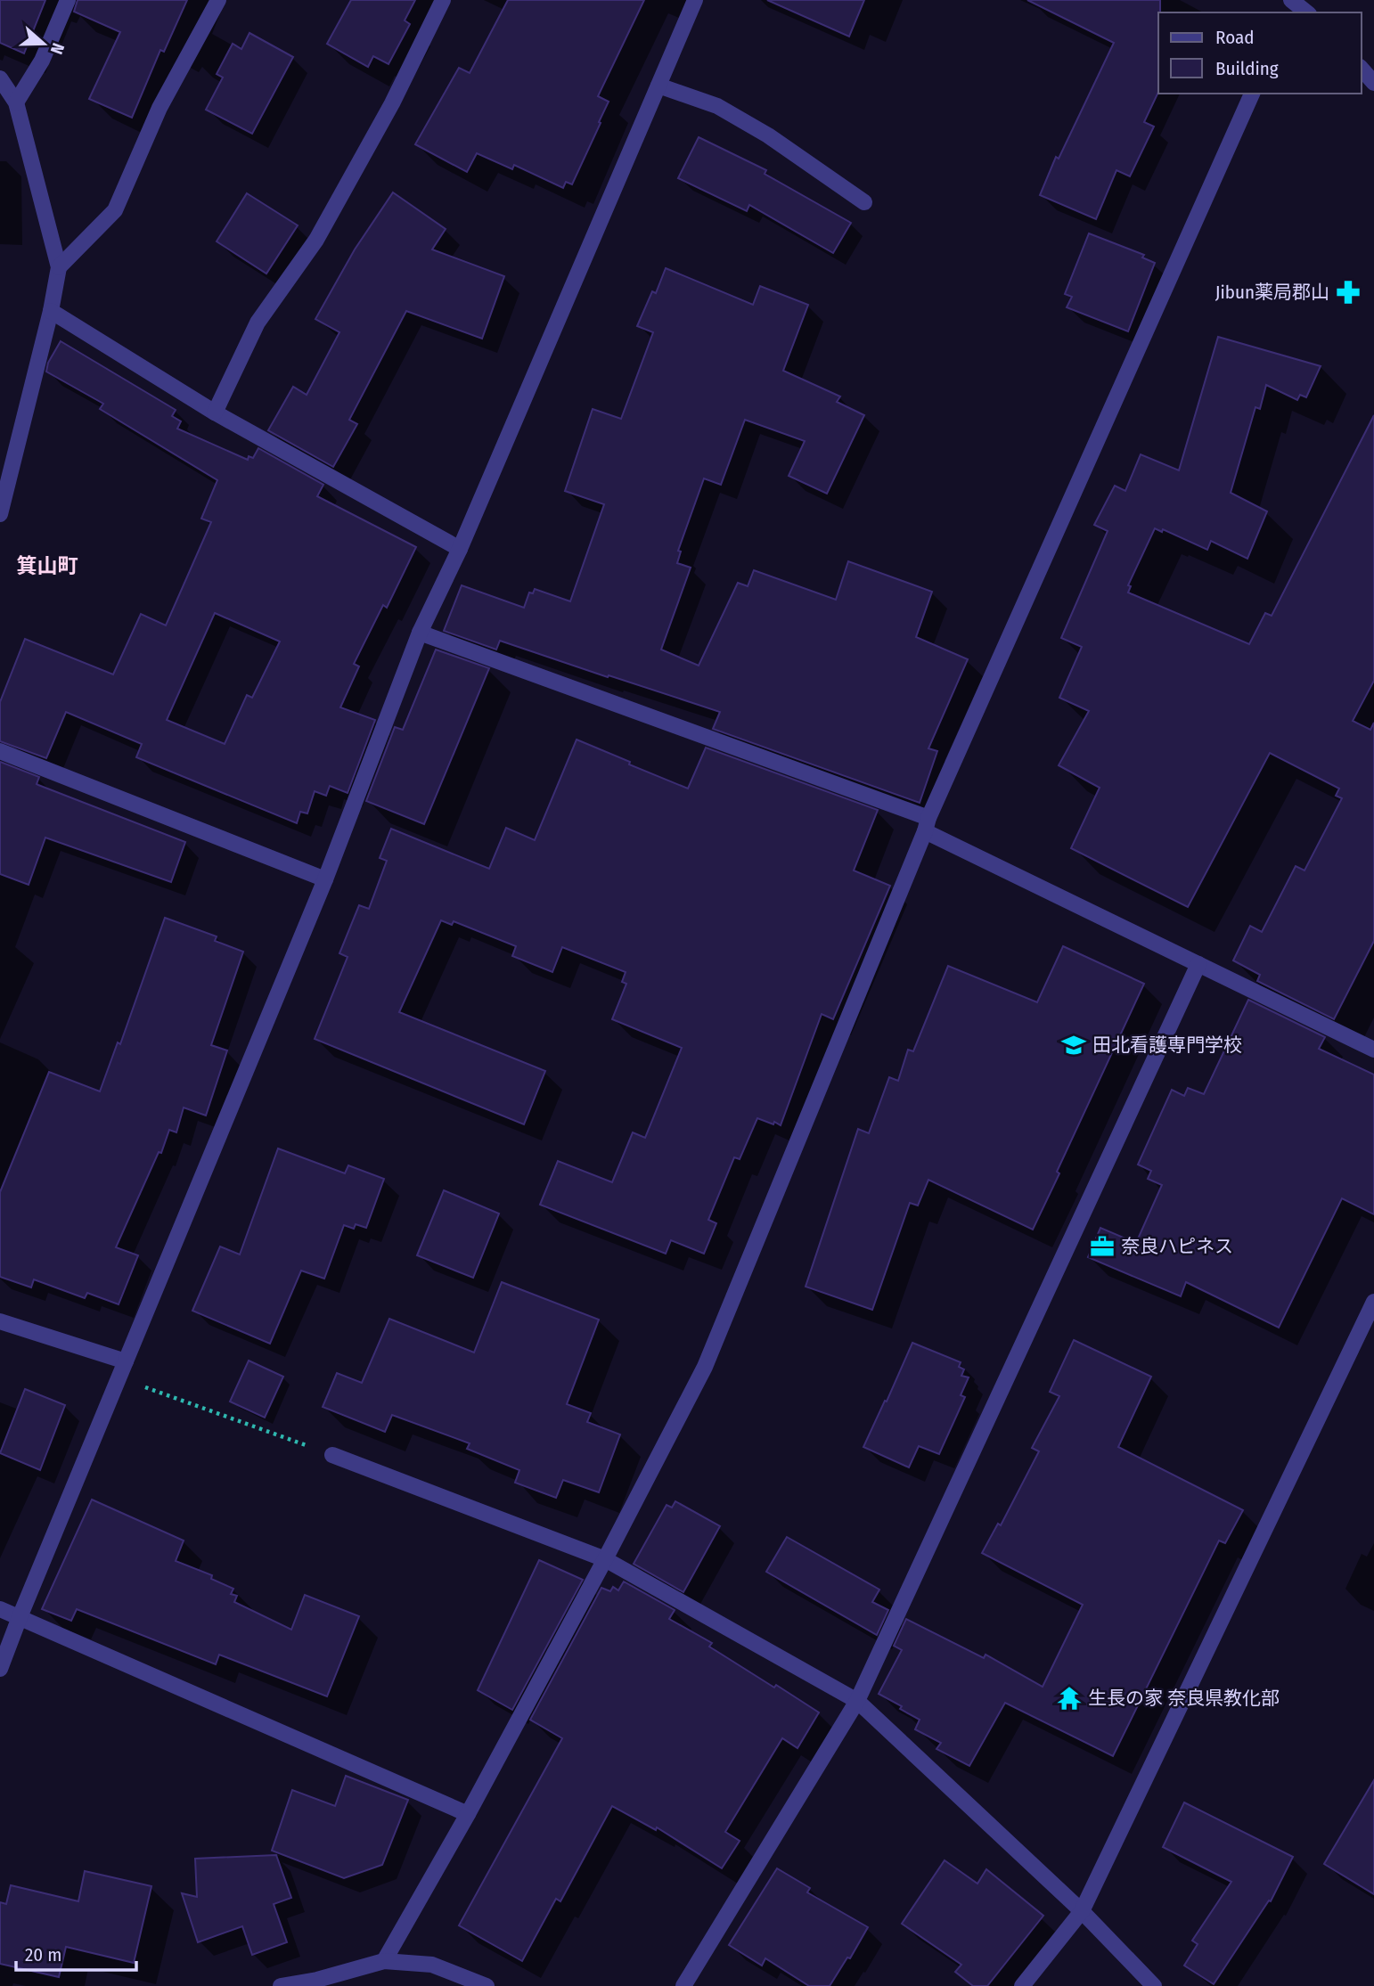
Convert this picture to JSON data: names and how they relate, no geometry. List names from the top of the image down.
{
  "districts": ["箕山町"],
  "places": {
    "pharmacy": ["Jibun薬局郡山"],
    "school or university": ["田北看護専門学校"],
    "office": ["奈良ハピネス"],
    "temple": ["生長の家 奈良県教化部"]
  },
  "legend": ["Road", "Building"],
  "scale_bar": "20 m",
  "north": "right"
}
